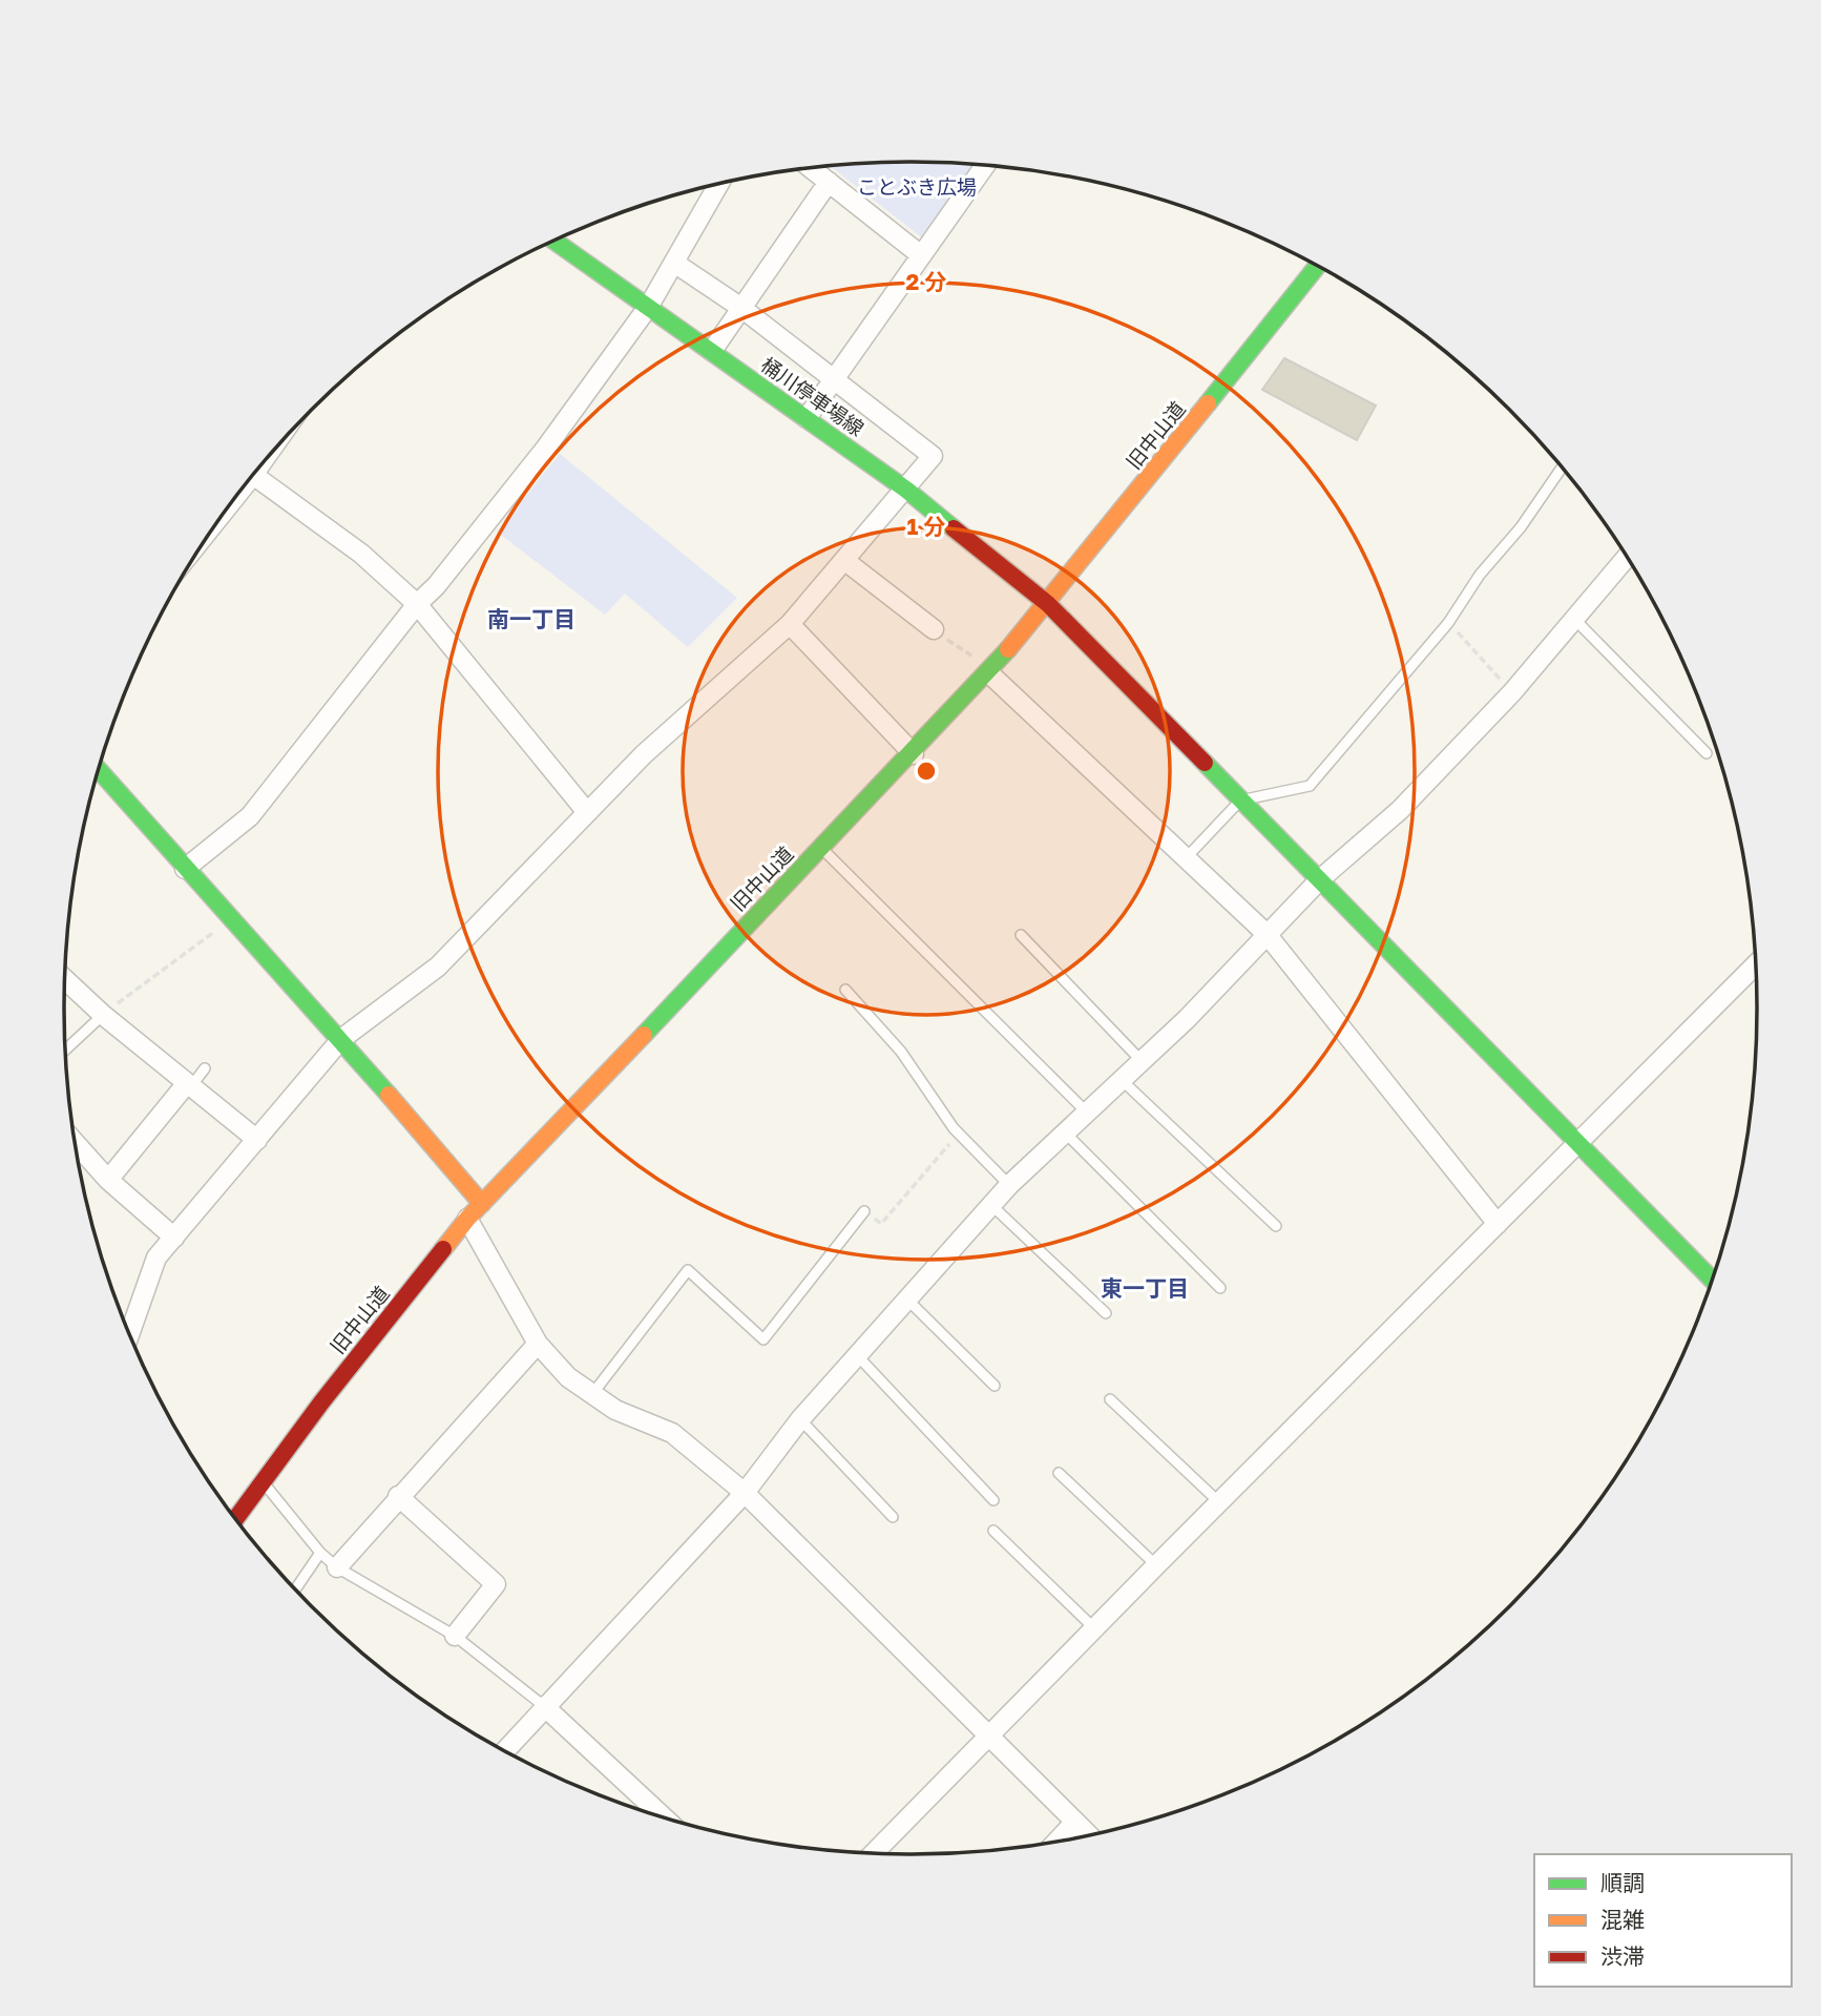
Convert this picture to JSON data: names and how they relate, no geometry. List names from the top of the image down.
{
  "streets": {
    "main road": ["桶川停車場線", "旧中山道"]
  },
  "crossings": [
    ["桶川停車場線", "旧中山道"]
  ],
  "districts": ["南一丁目", "東一丁目"],
  "parks": ["ことぶき広場"],
  "legend": ["順調", "混雑", "渋滞"],
  "rings": ["2 分", "1 分"]
}
